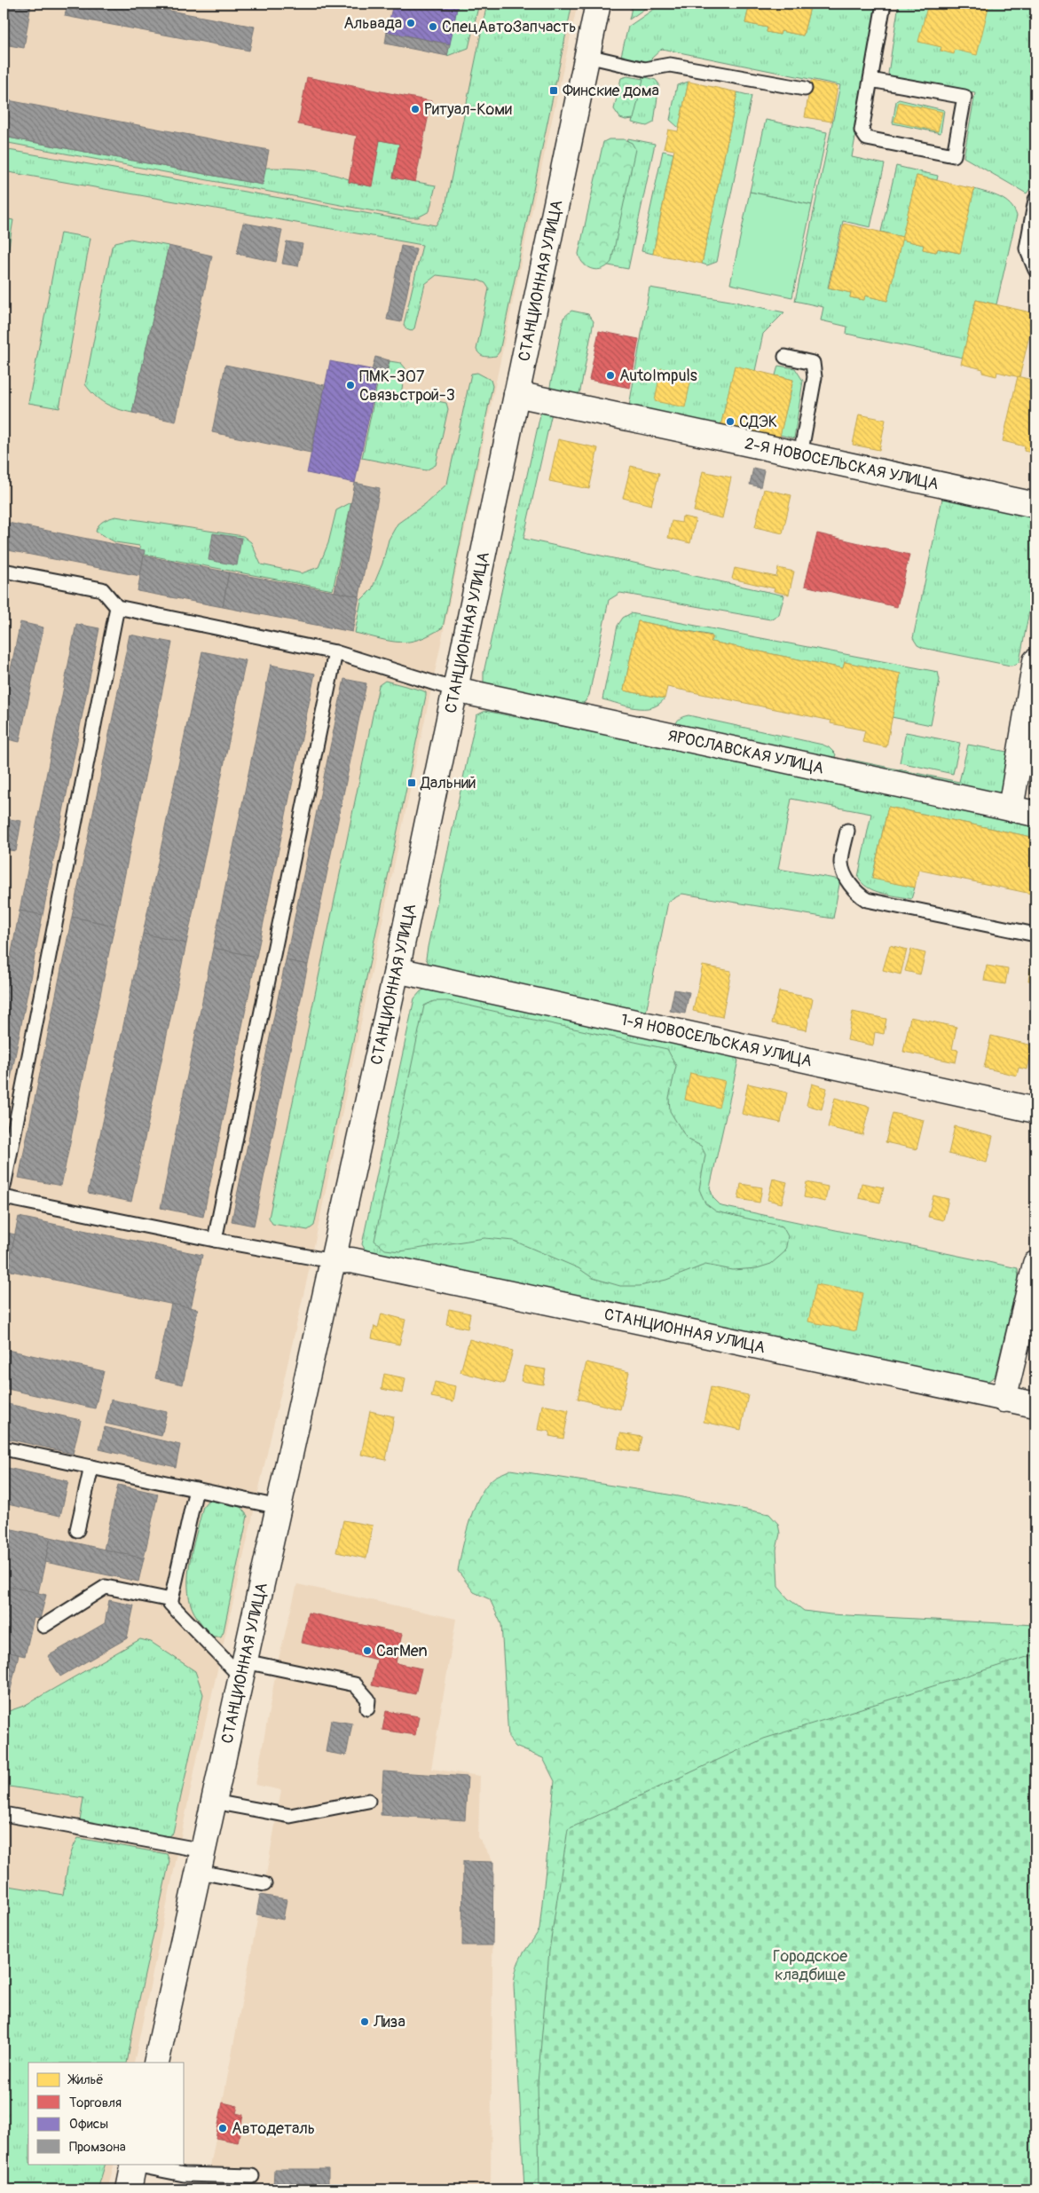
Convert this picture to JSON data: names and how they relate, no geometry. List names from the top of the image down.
{
  "streets": {
    "street": [
      "СТАНЦИОННАЯ УЛИЦА",
      "2-Я НОВОСЕЛЬСКАЯ УЛИЦА",
      "ЯРОСЛАВСКАЯ УЛИЦА",
      "1-Я НОВОСЕЛЬСКАЯ УЛИЦА"
    ]
  },
  "crossings": [
    ["СТАНЦИОННАЯ УЛИЦА", "2-Я НОВОСЕЛЬСКАЯ УЛИЦА"],
    ["СТАНЦИОННАЯ УЛИЦА", "ЯРОСЛАВСКАЯ УЛИЦА"],
    ["СТАНЦИОННАЯ УЛИЦА", "1-Я НОВОСЕЛЬСКАЯ УЛИЦА"]
  ],
  "parks": ["Городское кладбище"],
  "places": {
    "other": [
      "Альвада",
      "СпецАвтоЗапчасть",
      "Ритуал-Коми",
      "AutoImpuls",
      "ПМК-307 Связьстрой-3",
      "СДЭК",
      "CarMen",
      "Лиза",
      "Автодеталь"
    ],
    "transit": ["Финские дома", "Дальний"]
  },
  "legend": [
    "Жильё",
    "Торговля",
    "Офисы",
    "Промзона"
  ]
}
